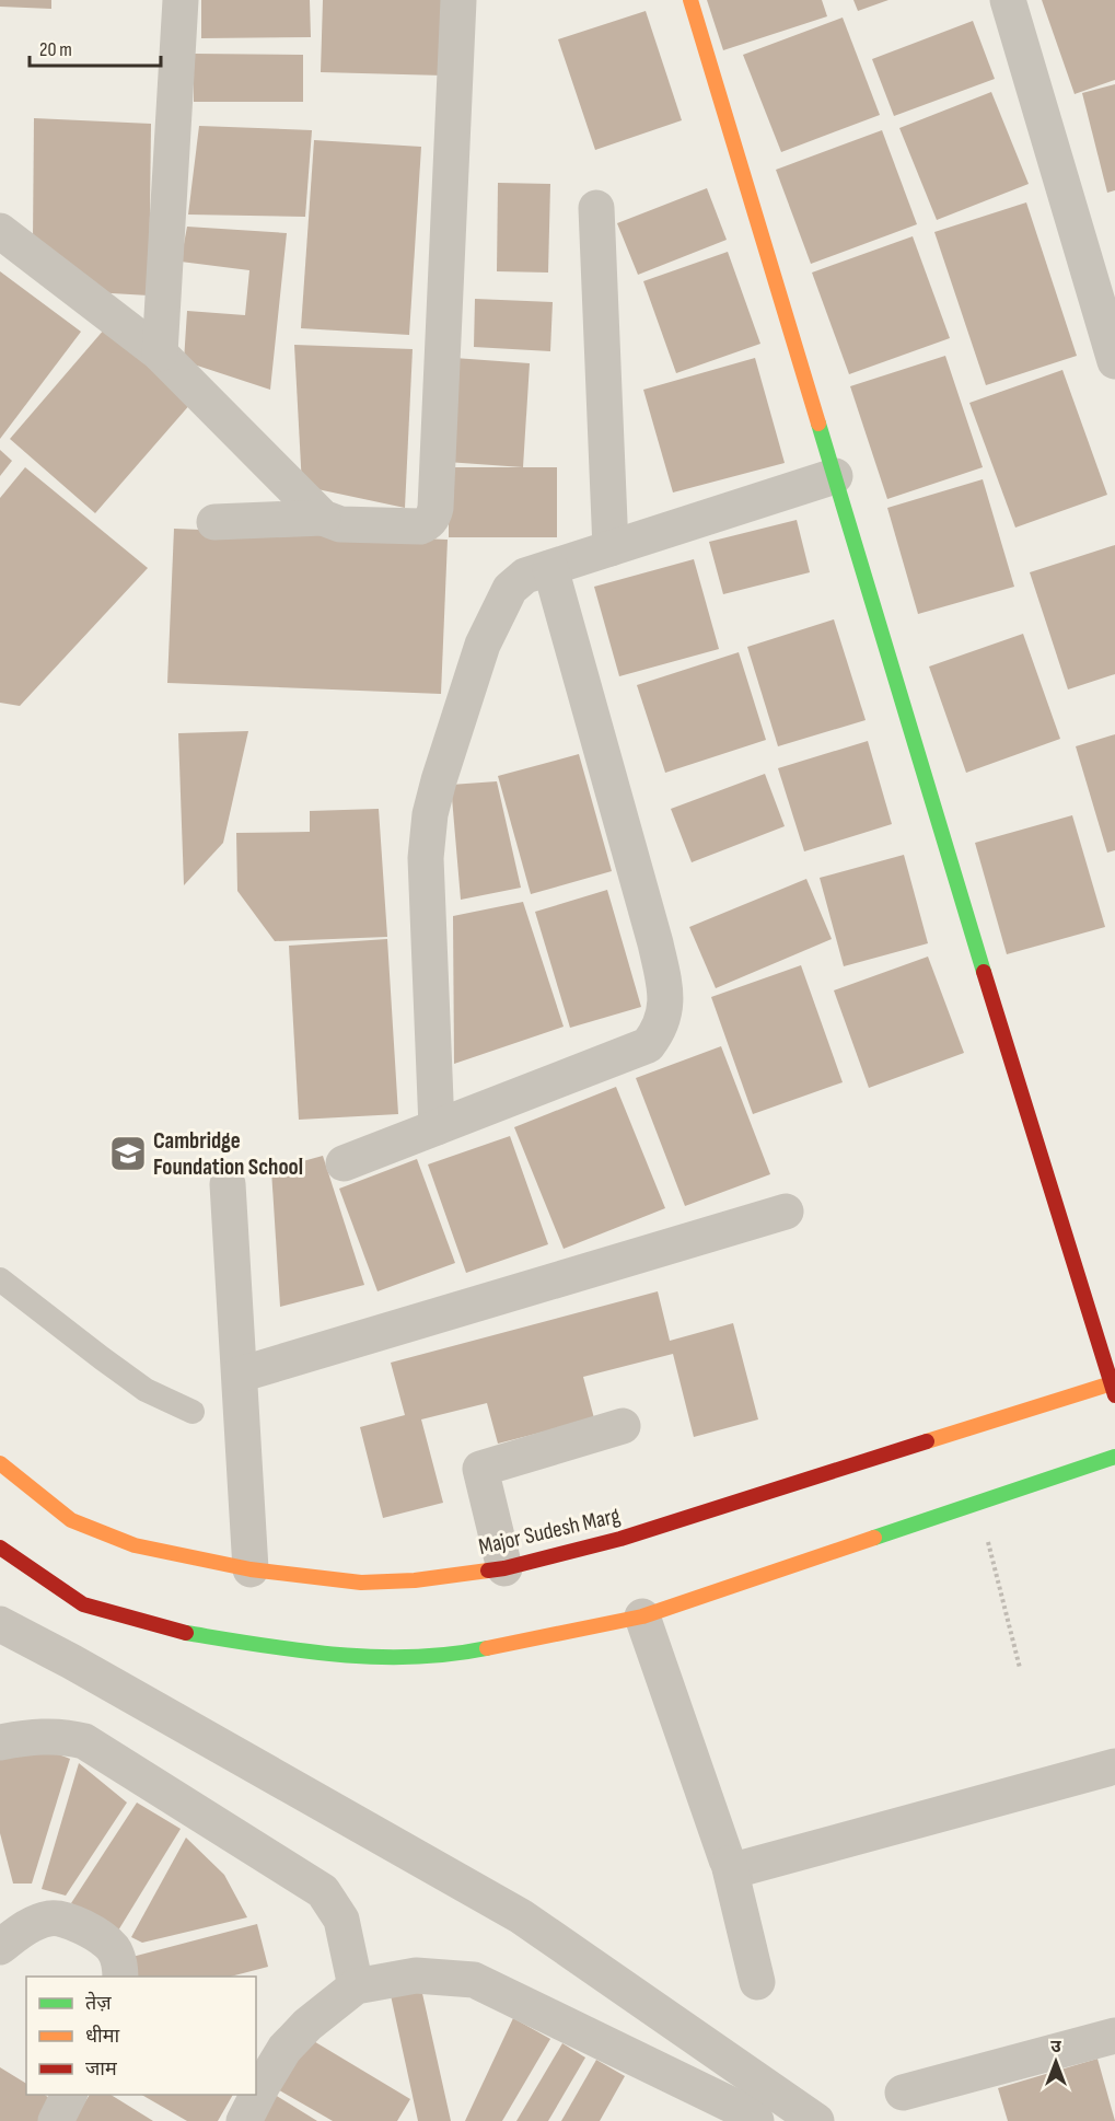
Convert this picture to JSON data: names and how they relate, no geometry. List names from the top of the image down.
{
  "streets": {
    "street": ["Major Sudesh Marg"]
  },
  "places": {
    "school or university": ["Cambridge Foundation School"]
  },
  "legend": ["तेज़", "धीमा", "जाम"],
  "scale_bar": "20 m",
  "north": "top"
}
